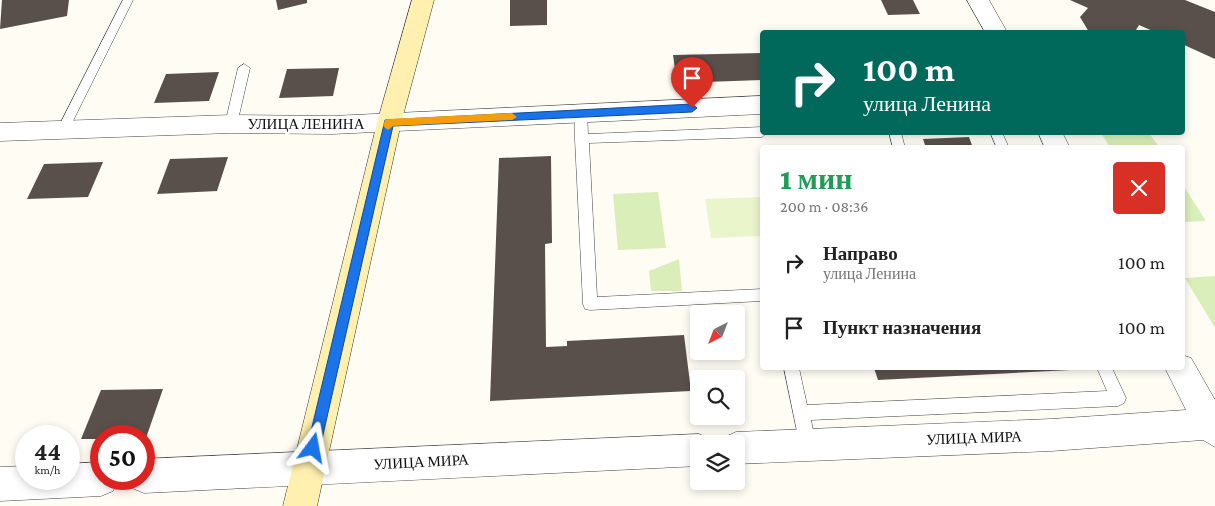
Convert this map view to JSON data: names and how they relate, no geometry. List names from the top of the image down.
{
  "streets": {
    "street": ["УЛИЦА ЛЕНИНА", "УЛИЦА МИРА"]
  },
  "north": "bottom left",
  "page": {
    "turn": ["100 m", "улица Ленина"],
    "heading": ["1 мин", "200 m · 08:36"],
    "list": [
      {
        "name": "Направо",
        "note": "улица Ленина",
        "value": "100 m"
      },
      {
        "name": "Пункт назначения",
        "value": "100 m"
      }
    ],
    "speed": "44 km/h",
    "limit": "50"
  }
}
